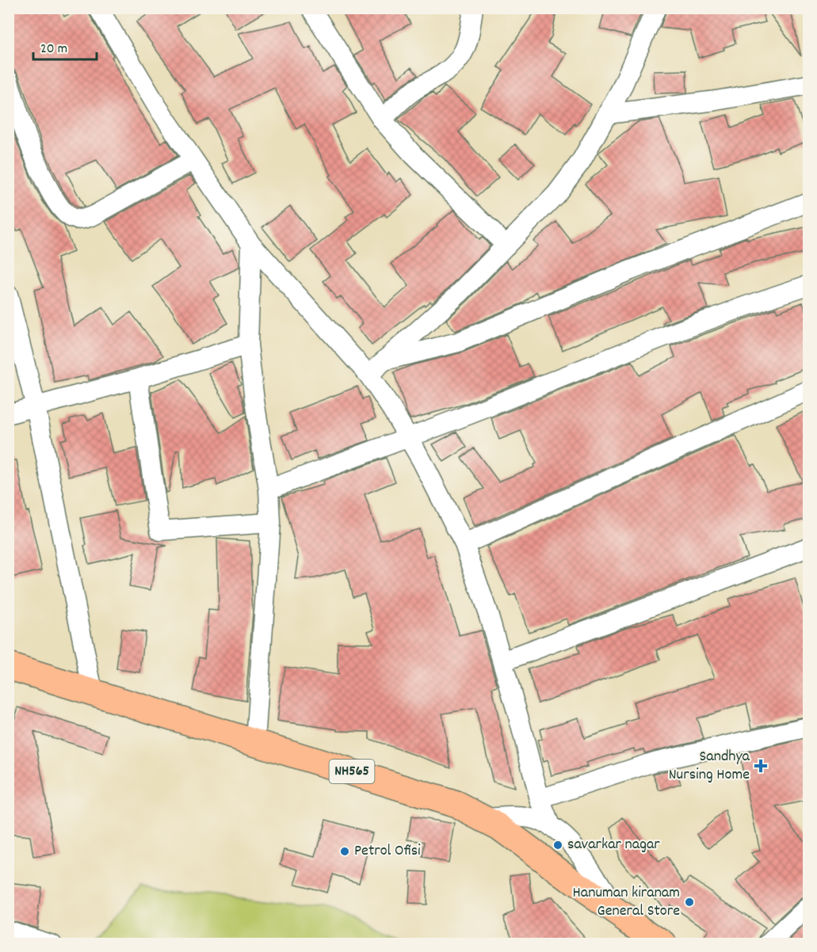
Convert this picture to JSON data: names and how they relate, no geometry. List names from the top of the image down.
{
  "streets": {
    "highway": ["NH565"]
  },
  "places": {
    "health": ["Sandhya Nursing Home"],
    "other": ["savarkar nagar", "Petrol Ofisi", "Hanuman kiranam General Store"]
  },
  "scale_bar": "20 m"
}
